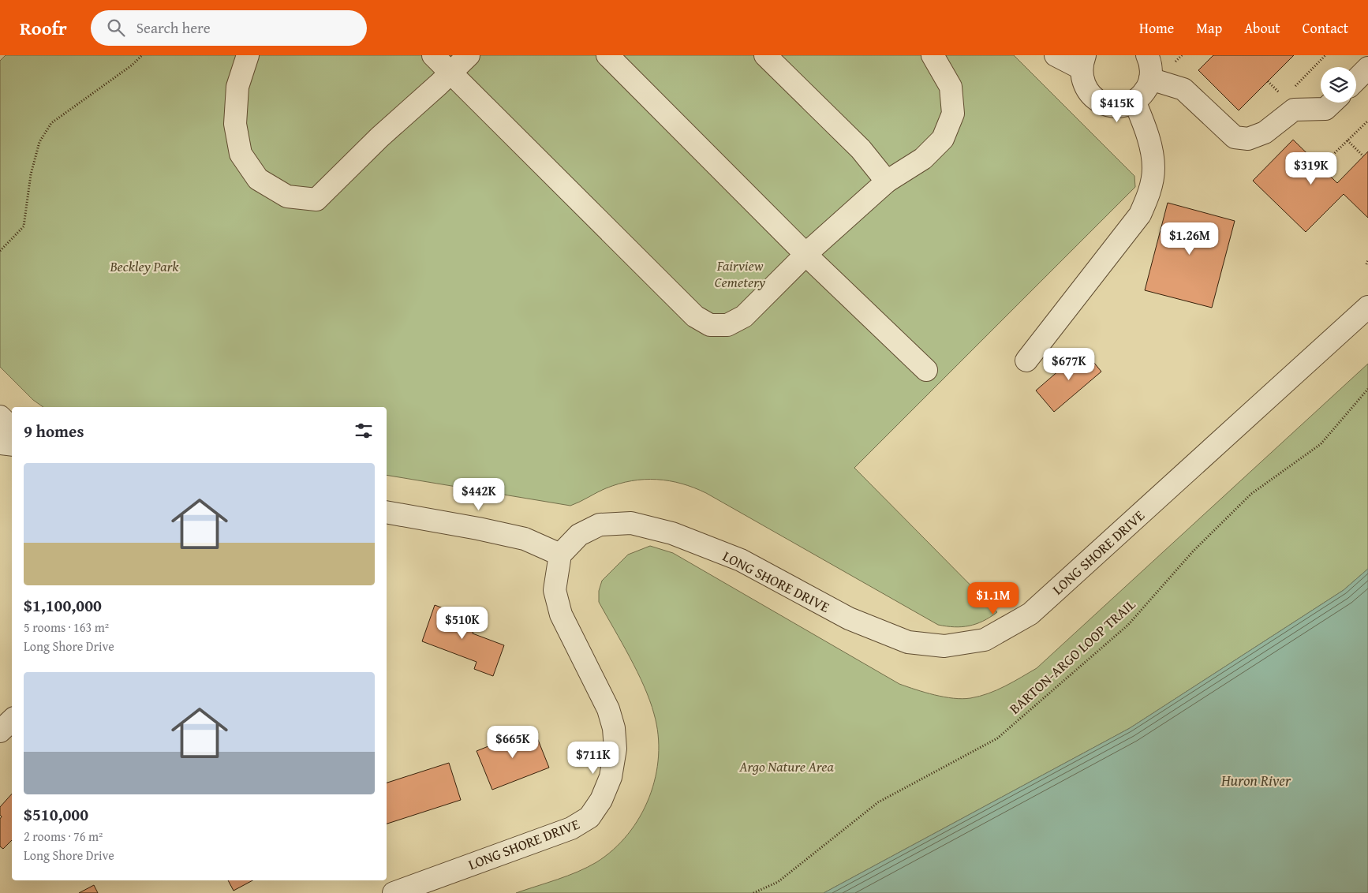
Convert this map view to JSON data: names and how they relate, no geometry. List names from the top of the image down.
{
  "streets": {
    "street": ["LONG SHORE DRIVE"],
    "path": ["BARTON-ARGO LOOP TRAIL"]
  },
  "water": ["Huron River"],
  "parks": ["Fairview Cemetery", "Beckley Park", "Argo Nature Area"],
  "page": {
    "header": "Roofr",
    "search": "Search here",
    "nav": [
      "Home",
      "Map",
      "About",
      "Contact"
    ],
    "price": [
      "$415K",
      "$319K",
      "$1.26M",
      "$677K",
      "$442K",
      "$1.1M",
      "$510K",
      "$665K",
      "$711K"
    ],
    "heading": "9 homes",
    "list": [
      {
        "name": "$1,100,000",
        "note": "5 rooms · 163 m² · Long Shore Drive"
      },
      {
        "name": "$510,000",
        "note": "2 rooms · 76 m² · Long Shore Drive"
      }
    ]
  }
}
